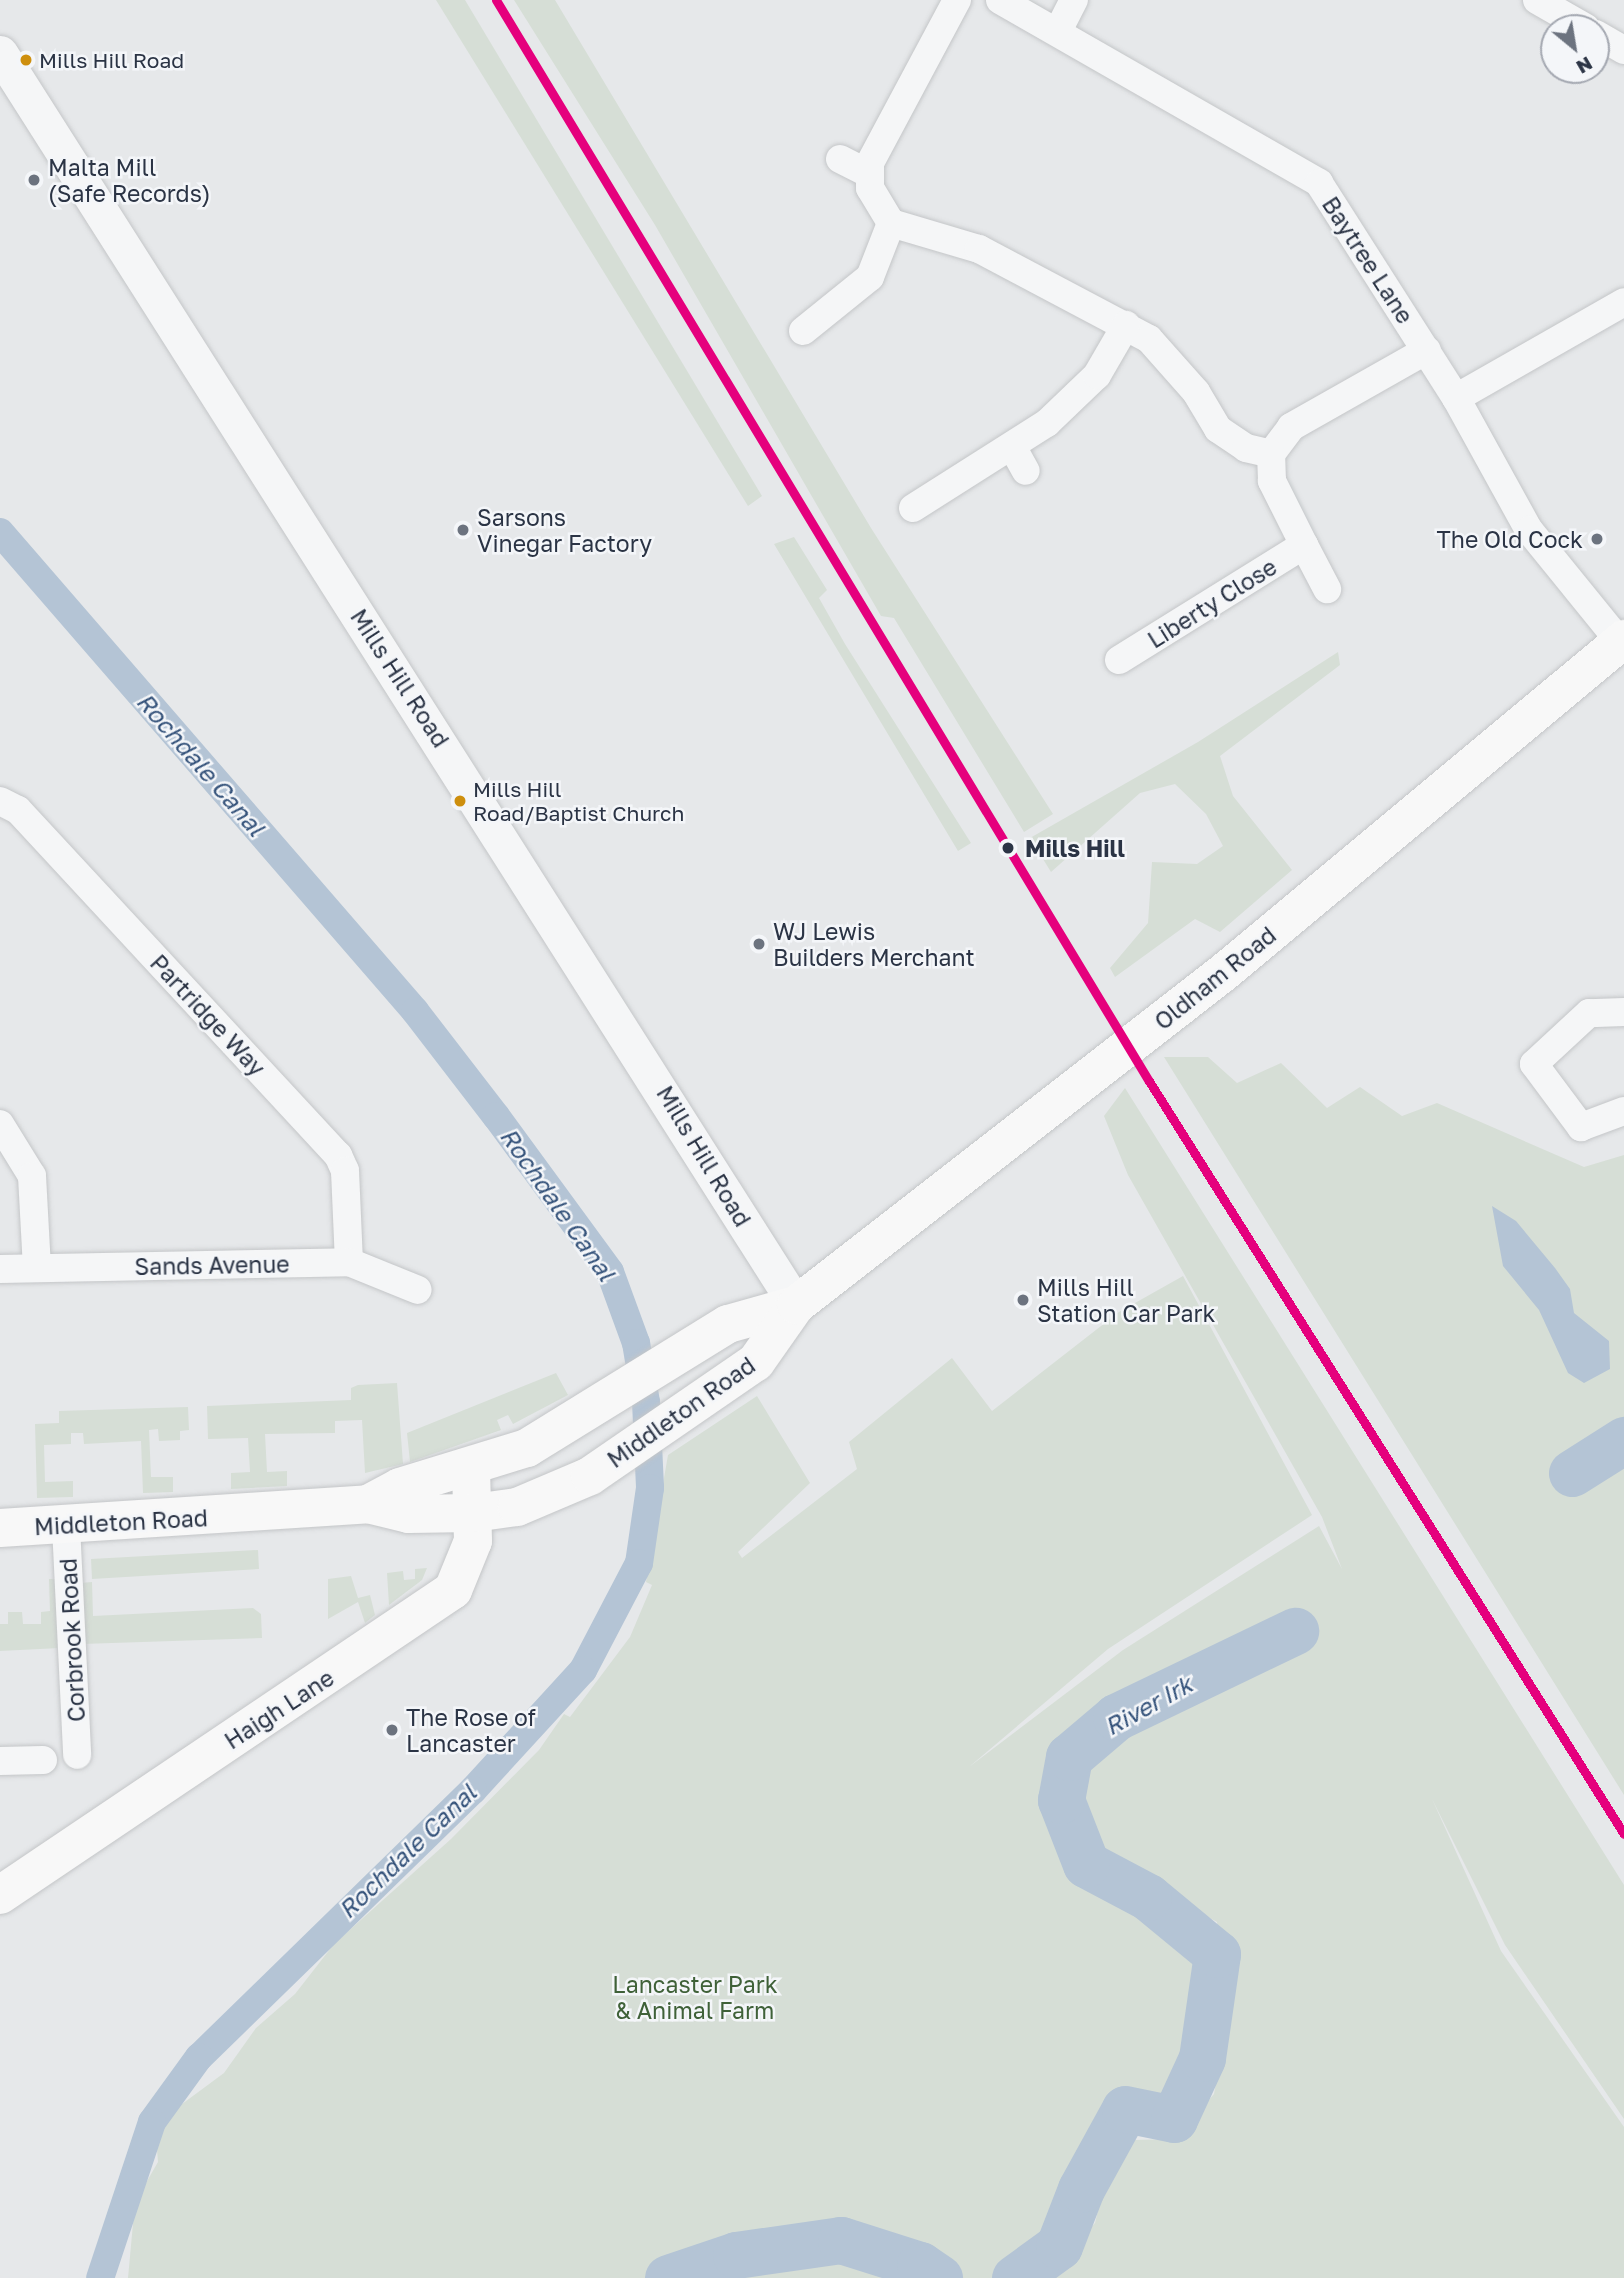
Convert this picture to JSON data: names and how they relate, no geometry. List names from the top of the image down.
{
  "streets": {
    "main road": ["Oldham Road", "Middleton Road", "Haigh Lane"],
    "street": [
      "Baytree Lane",
      "Liberty Close",
      "Mills Hill Road",
      "Partridge Way",
      "Sands Avenue",
      "Corbrook Road"
    ]
  },
  "crossings": [
    ["Baytree Lane", "Oldham Road"],
    ["Mills Hill Road", "Oldham Road"],
    ["Mills Hill Road", "Middleton Road"],
    ["Oldham Road", "Middleton Road"],
    ["Partridge Way", "Sands Avenue"],
    ["Middleton Road", "Corbrook Road"],
    ["Middleton Road", "Haigh Lane"]
  ],
  "water": ["Rochdale Canal", "River Irk"],
  "parks": ["Lancaster Park & Animal Farm"],
  "places": [
    "Mills Hill Road",
    "Malta Mill (Safe Records)",
    "Sarsons Vinegar Factory",
    "The Old Cock",
    "Mills Hill Road/Baptist Church",
    "Mills Hill",
    "WJ Lewis Builders Merchant",
    "Mills Hill Station Car Park",
    "The Rose of Lancaster"
  ],
  "north": "bottom right"
}
